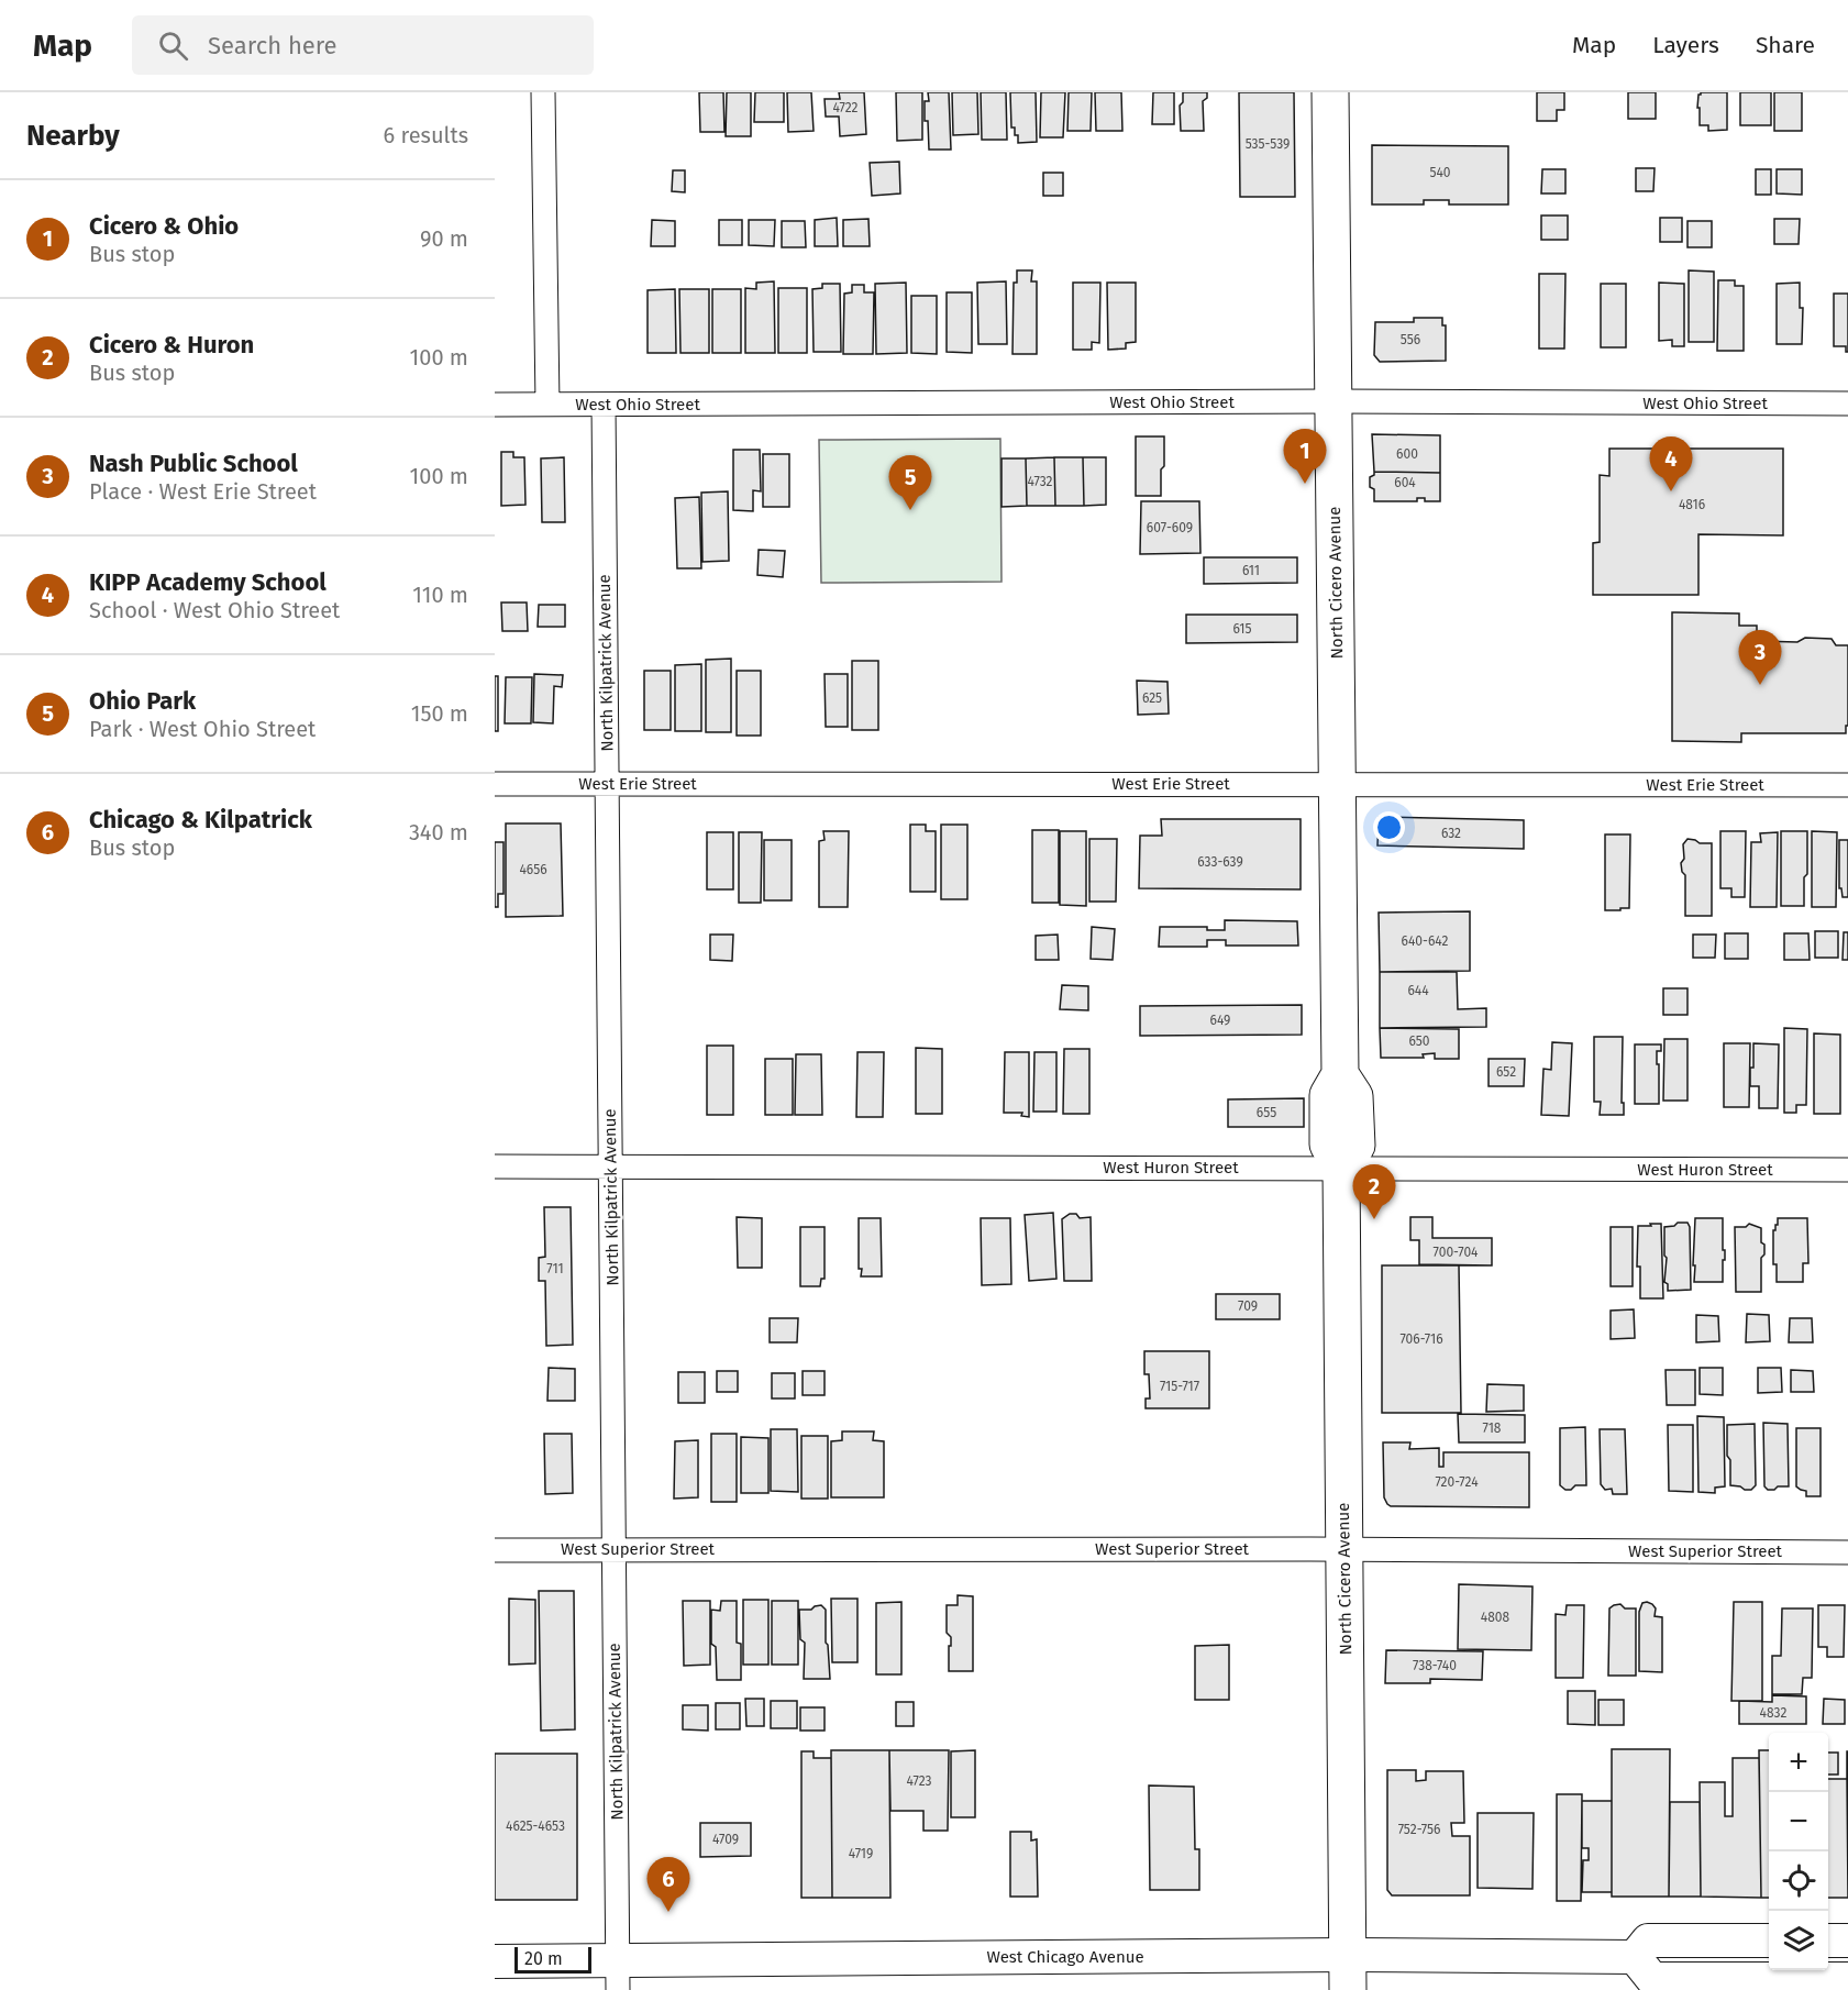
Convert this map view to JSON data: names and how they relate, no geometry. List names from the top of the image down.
{
  "streets": {
    "main road": ["North Cicero Avenue", "West Chicago Avenue"],
    "street": [
      "West Ohio Street",
      "North Kilpatrick Avenue",
      "West Erie Street",
      "West Huron Street",
      "West Superior Street"
    ]
  },
  "crossings": [
    ["West Ohio Street", "North Cicero Avenue"],
    ["West Ohio Street", "North Kilpatrick Avenue"],
    ["North Cicero Avenue", "West Erie Street"],
    ["North Cicero Avenue", "West Huron Street"],
    ["North Cicero Avenue", "West Superior Street"],
    ["North Cicero Avenue", "West Chicago Avenue"],
    ["North Kilpatrick Avenue", "West Erie Street"],
    ["North Kilpatrick Avenue", "West Huron Street"],
    ["North Kilpatrick Avenue", "West Superior Street"],
    ["North Kilpatrick Avenue", "West Chicago Avenue"]
  ],
  "house_numbers": [
    "4722",
    "535-539",
    "540",
    "556",
    "600",
    "4732",
    "604",
    "4816",
    "607-609",
    "611",
    "615",
    "625",
    "632",
    "633-639",
    "4656",
    "640-642",
    "644",
    "649",
    "650",
    "652",
    "655",
    "700-704",
    "711",
    "709",
    "706-716",
    "715-717",
    "718",
    "720-724",
    "4808",
    "738-740",
    "4832",
    "4723",
    "4625-4653",
    "752-756",
    "4709",
    "4719"
  ],
  "scale_bar": "20 m",
  "page": {
    "header": "Map",
    "search": "Search here",
    "nav": ["Map", "Layers", "Share"],
    "heading": ["Nearby", "6 results"],
    "list": [
      {
        "mark": "1",
        "name": "Cicero & Ohio",
        "note": "Bus stop",
        "value": "90 m"
      },
      {
        "mark": "2",
        "name": "Cicero & Huron",
        "note": "Bus stop",
        "value": "100 m"
      },
      {
        "mark": "3",
        "name": "Nash Public School",
        "note": "Place · West Erie Street",
        "value": "100 m"
      },
      {
        "mark": "4",
        "name": "KIPP Academy School",
        "note": "School · West Ohio Street",
        "value": "110 m"
      },
      {
        "mark": "5",
        "name": "Ohio Park",
        "note": "Park · West Ohio Street",
        "value": "150 m"
      },
      {
        "mark": "6",
        "name": "Chicago & Kilpatrick",
        "note": "Bus stop",
        "value": "340 m"
      }
    ],
    "pins": [
      "1",
      "4",
      "5",
      "3",
      "2",
      "6"
    ],
    "map_buttons": ["+", "−"],
    "scale": "20 m"
  }
}
